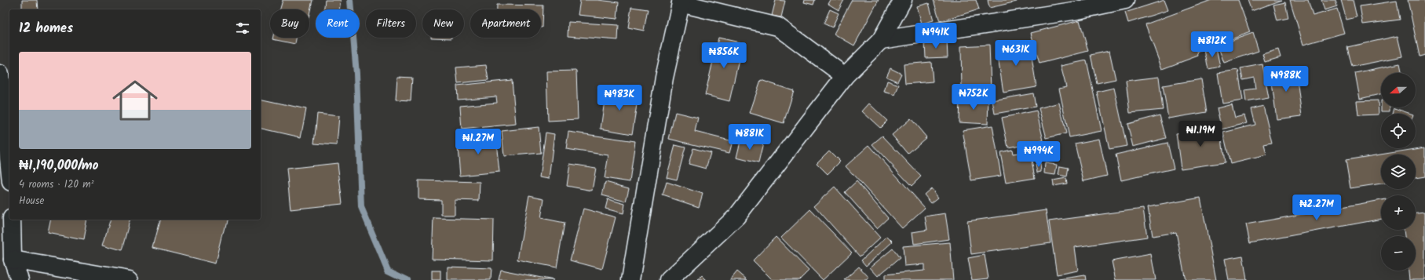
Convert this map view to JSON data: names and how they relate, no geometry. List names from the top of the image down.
{
  "north": "left",
  "page": {
    "chip": [
      "Buy",
      "Rent",
      "Filters",
      "New",
      "Apartment"
    ],
    "heading": "12 homes",
    "price": [
      "₦941K",
      "₦812K",
      "₦631K",
      "₦856K",
      "₦988K",
      "₦752K",
      "₦983K",
      "₦1.19M",
      "₦881K",
      "₦1.27M",
      "₦994K",
      "₦2.27M"
    ],
    "list": [
      {
        "name": "₦1,190,000/mo",
        "note": "4 rooms · 120 m² · House"
      }
    ],
    "map_buttons": ["+", "−"]
  }
}
